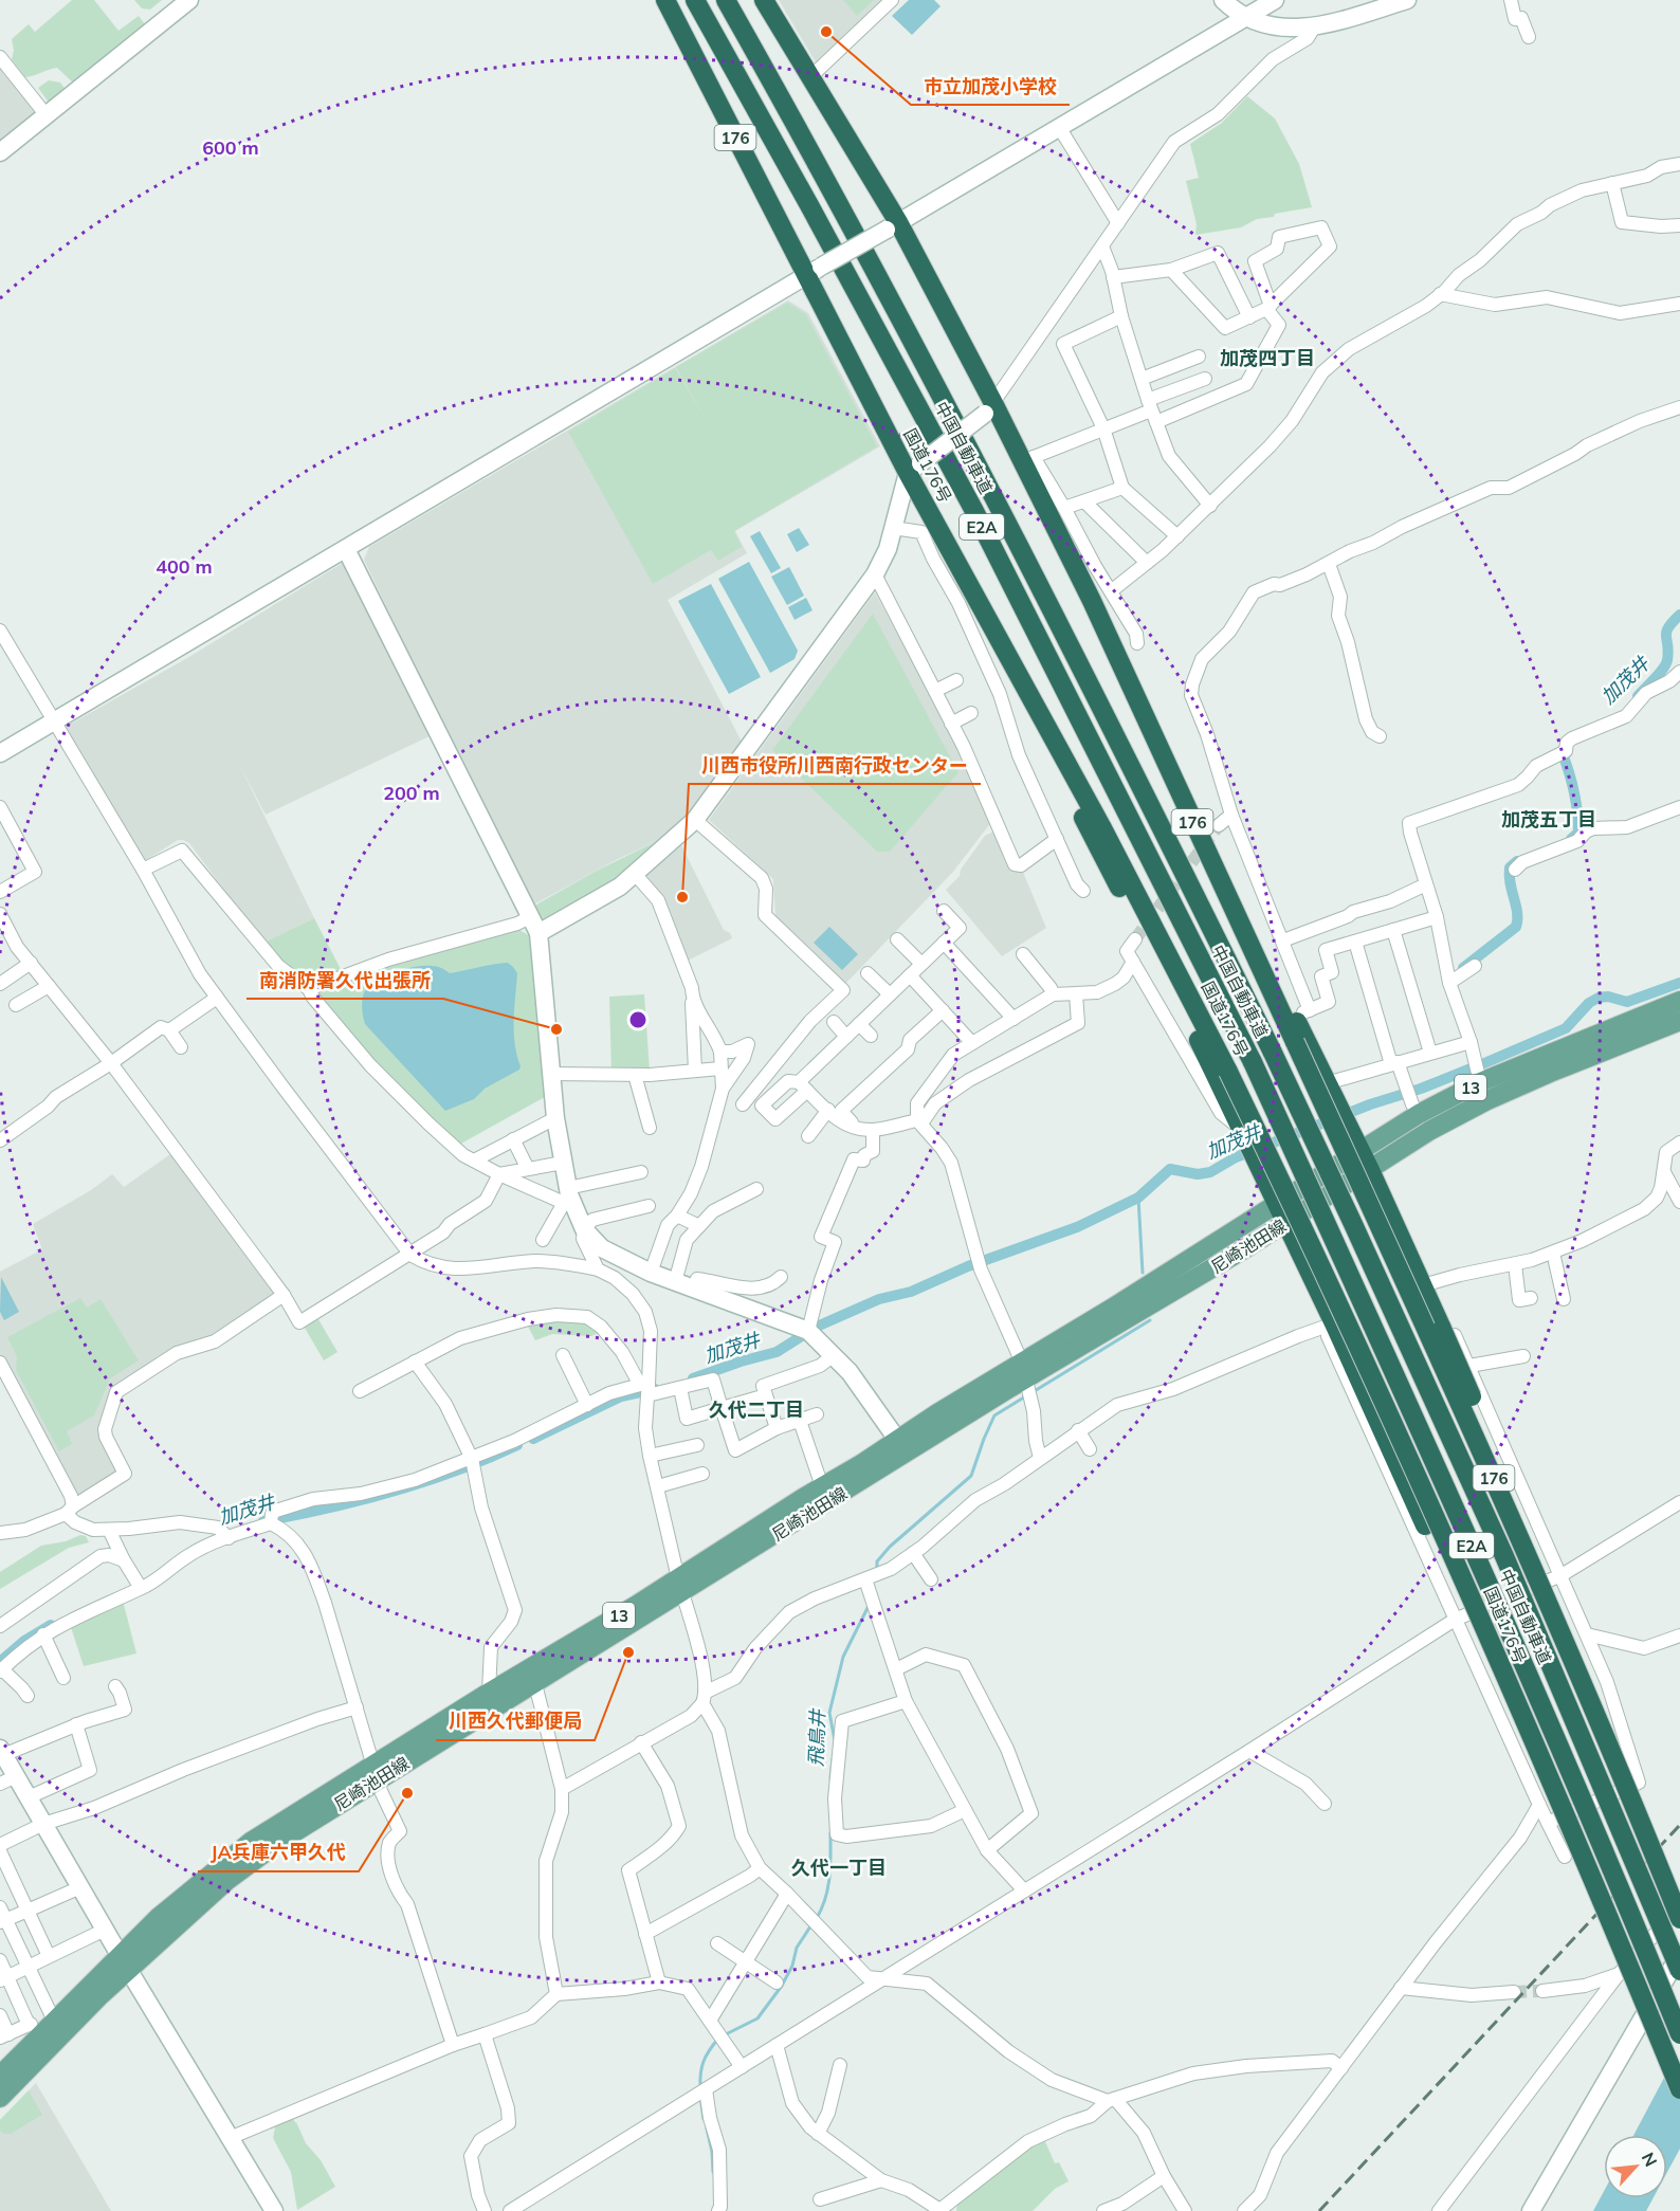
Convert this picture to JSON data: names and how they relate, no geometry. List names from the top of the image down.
{
  "streets": {
    "highway": [
      "176",
      "中国自動車道",
      "国道176号",
      "E2A"
    ],
    "main road": ["13", "尼崎池田線"]
  },
  "districts": [
    "加茂四丁目",
    "加茂五丁目",
    "久代二丁目",
    "久代一丁目"
  ],
  "water": ["加茂井", "飛鳥井"],
  "places": [
    "市立加茂小学校",
    "川西市役所川西南行政センター",
    "南消防署久代出張所",
    "川西久代郵便局",
    "JA兵庫六甲久代"
  ],
  "north": "top right",
  "rings": ["600 m", "400 m", "200 m"]
}
